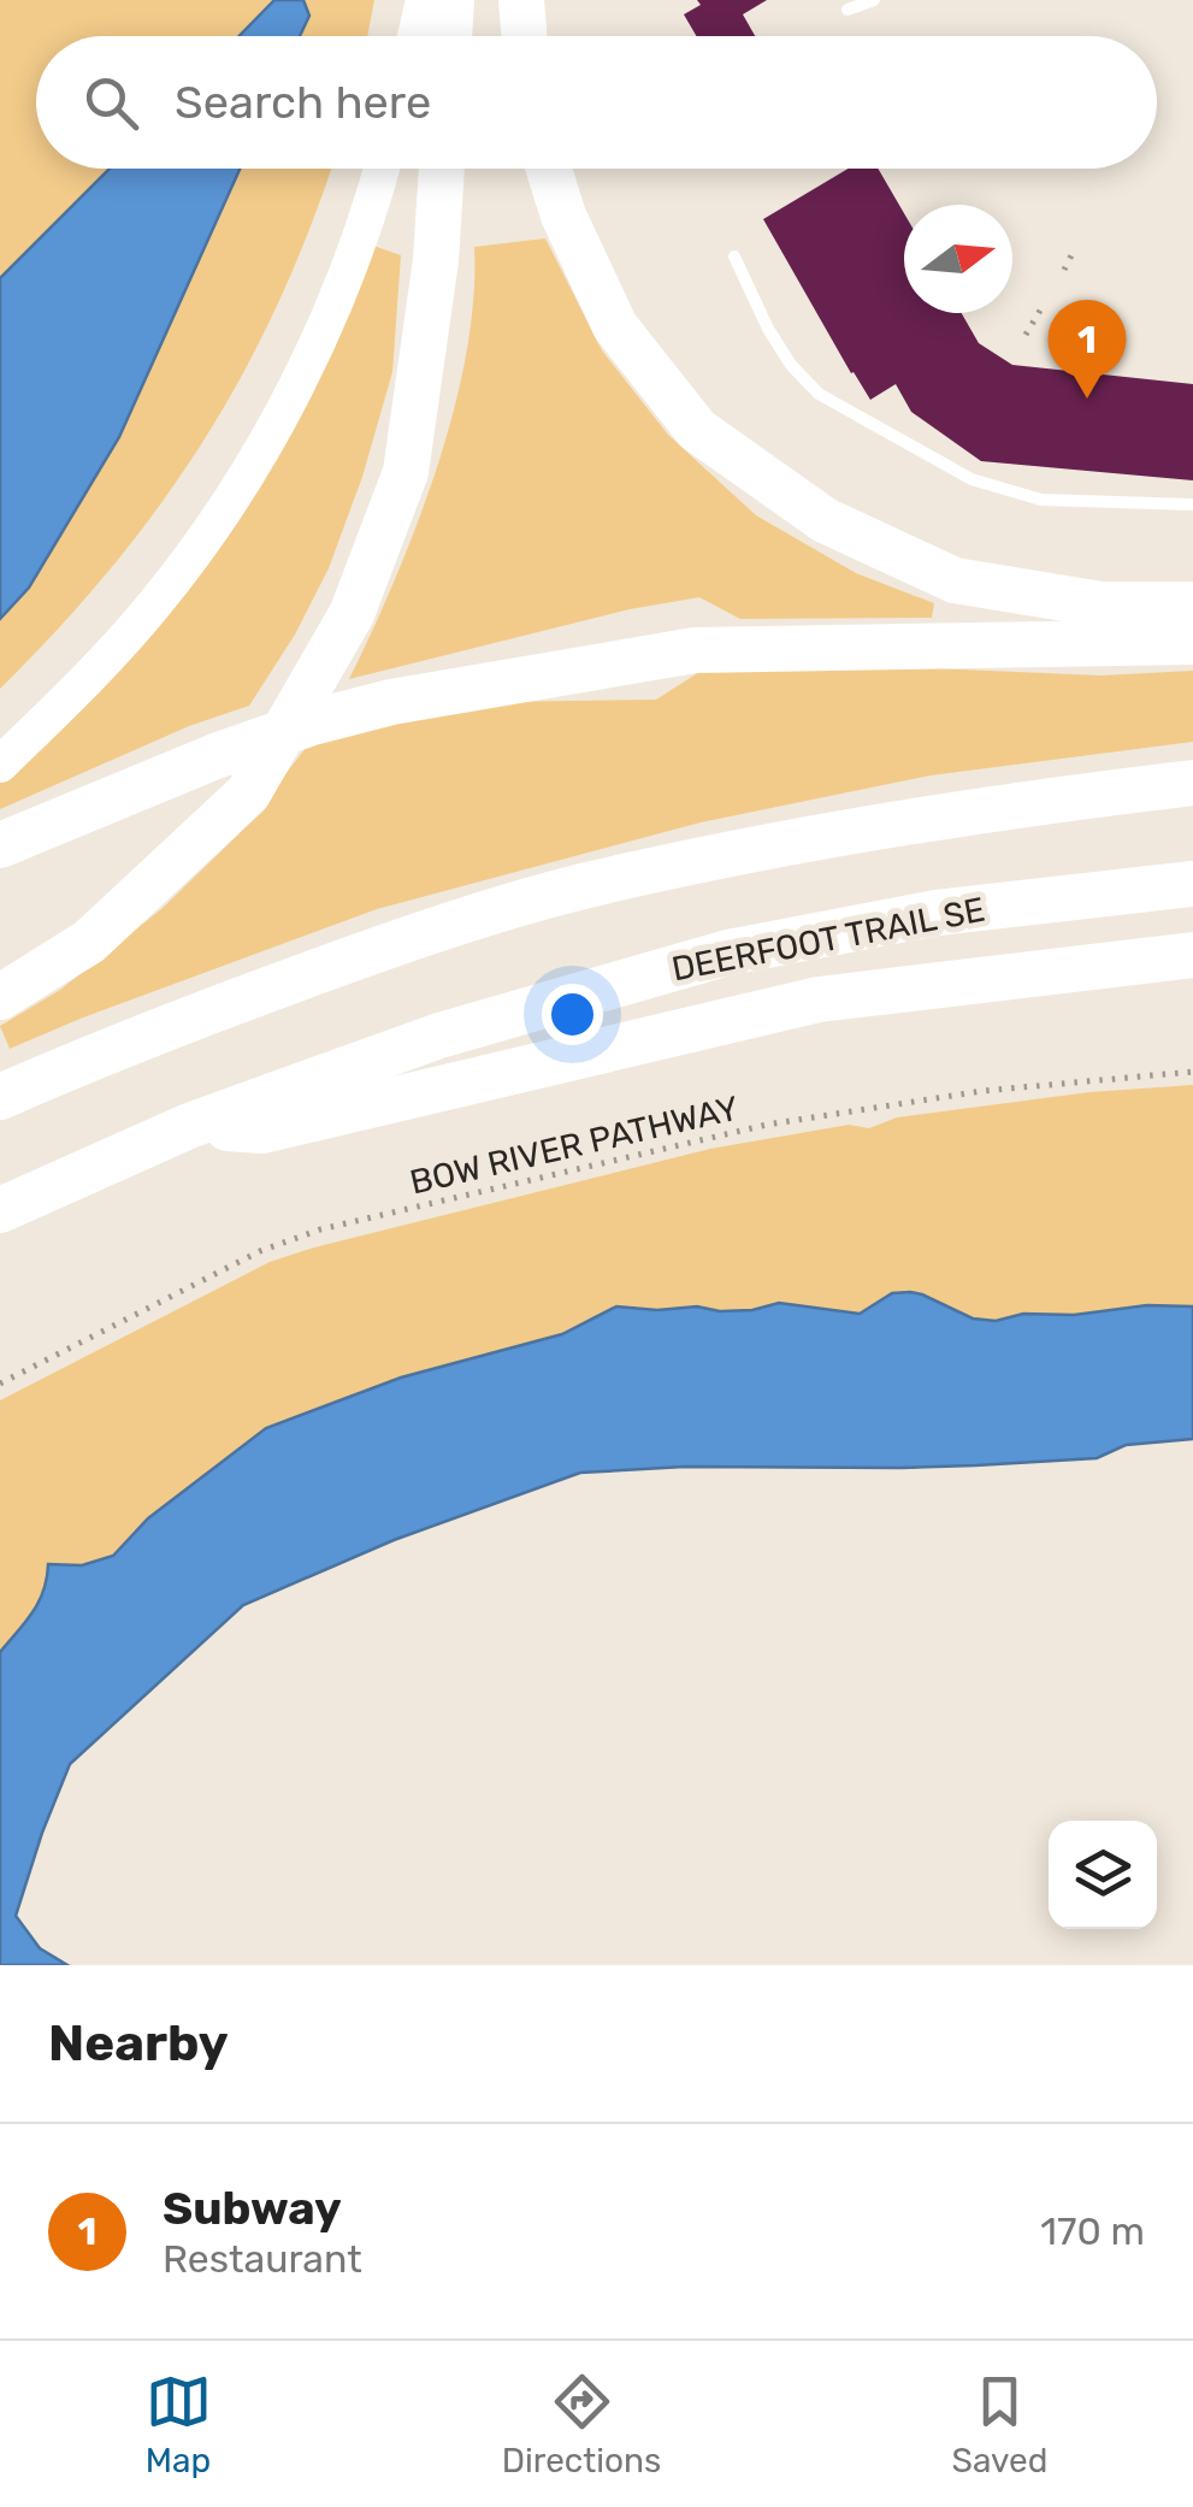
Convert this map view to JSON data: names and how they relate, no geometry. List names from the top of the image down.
{
  "streets": {
    "highway": ["DEERFOOT TRAIL SE"],
    "path": ["BOW RIVER PATHWAY"]
  },
  "north": "right",
  "page": {
    "search": "Search here",
    "pins": "1",
    "heading": "Nearby",
    "list": [
      {
        "mark": "1",
        "name": "Subway",
        "note": "Restaurant",
        "value": "170 m"
      }
    ],
    "nav": ["Map", "Directions", "Saved"]
  }
}
